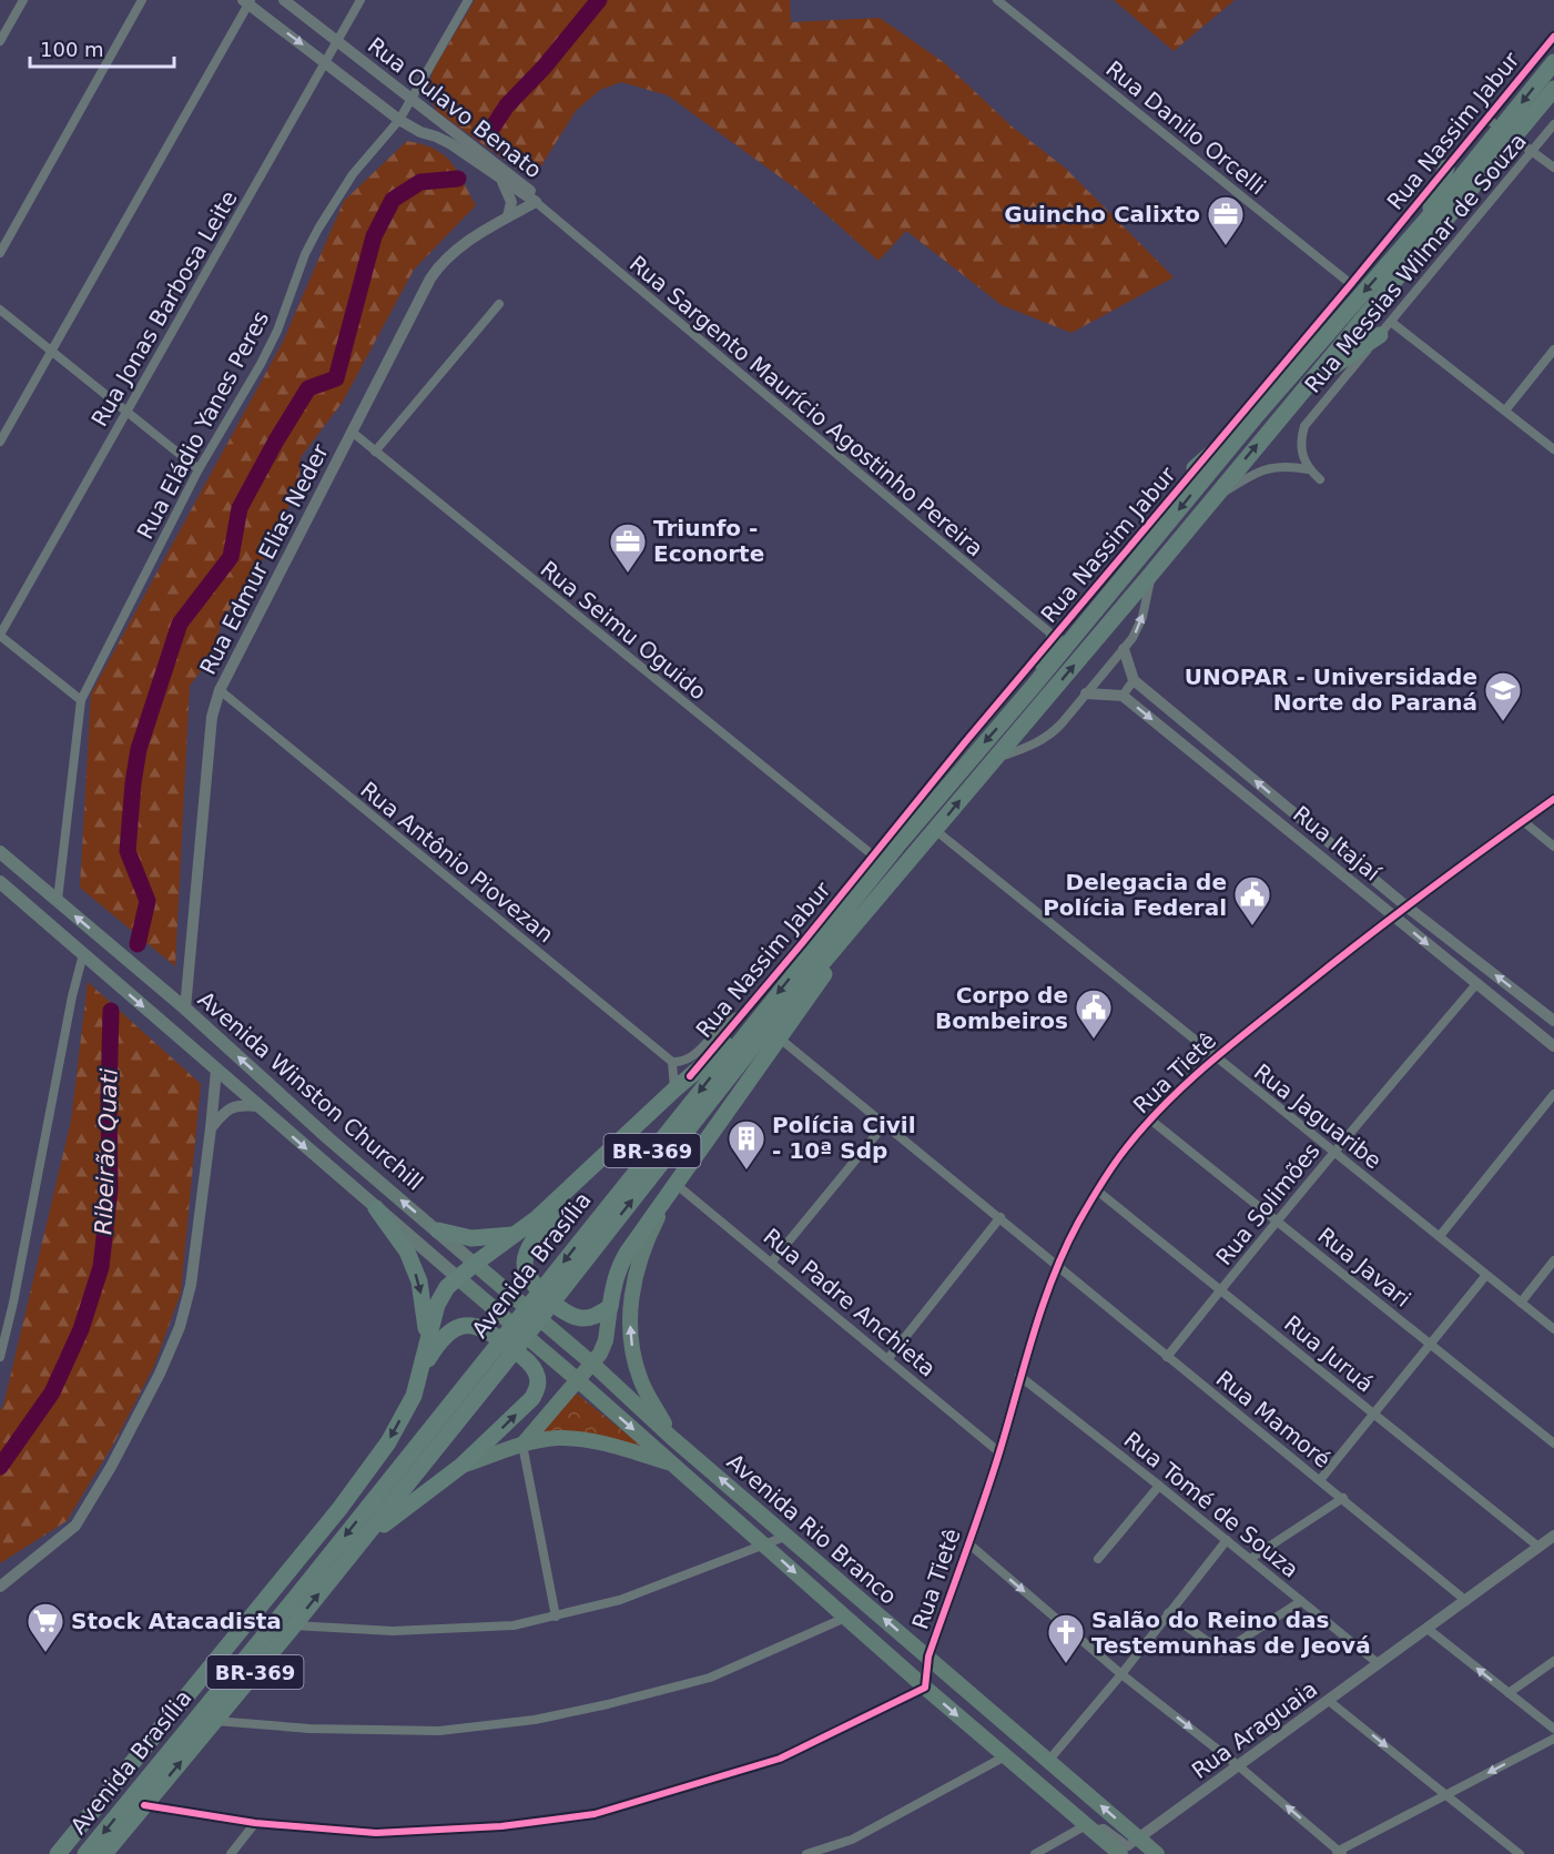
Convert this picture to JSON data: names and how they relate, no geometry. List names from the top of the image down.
{
  "streets": {
    "highway": ["BR-369", "Avenida Brasília"],
    "main road": ["Avenida Winston Churchill", "Avenida Rio Branco"],
    "street": [
      "Rua Oulavo Benato",
      "Rua Danilo Orcelli",
      "Rua Nassim Jabur",
      "Rua Messias Wilmar de Souza",
      "Rua Jonas Barbosa Leite",
      "Rua Sargento Maurício Agostinho Pereira",
      "Rua Eládio Yanes Peres",
      "Rua Edmur Elias Neder",
      "Rua Seimu Oguido",
      "Rua Itajaí",
      "Rua Antônio Piovezan",
      "Rua Tietê",
      "Rua Jaguaribe",
      "Rua Solimões",
      "Rua Javari",
      "Rua Padre Anchieta",
      "Rua Juruá",
      "Rua Mamoré",
      "Rua Tomé de Souza",
      "Rua Araguaia"
    ]
  },
  "crossings": [
    ["Rua Oulavo Benato", "Rua Jonas Barbosa Leite"],
    ["Rua Oulavo Benato", "Rua Sargento Maurício Agostinho Pereira"],
    ["Rua Oulavo Benato", "Rua Eládio Yanes Peres"],
    ["Rua Oulavo Benato", "Rua Edmur Elias Neder"],
    ["Rua Danilo Orcelli", "Rua Nassim Jabur"],
    ["Rua Nassim Jabur", "Rua Sargento Maurício Agostinho Pereira"],
    ["Rua Nassim Jabur", "Rua Seimu Oguido"],
    ["Rua Nassim Jabur", "Avenida Brasília"],
    ["Rua Sargento Maurício Agostinho Pereira", "Rua Edmur Elias Neder"],
    ["Rua Eládio Yanes Peres", "Avenida Winston Churchill"],
    ["Rua Edmur Elias Neder", "Rua Seimu Oguido"],
    ["Rua Edmur Elias Neder", "Rua Antônio Piovezan"],
    ["Rua Edmur Elias Neder", "Avenida Winston Churchill"],
    ["Rua Itajaí", "Rua Tietê"],
    ["Rua Itajaí", "Rua Solimões"],
    ["Rua Tietê", "Rua Jaguaribe"],
    ["Rua Tietê", "Rua Javari"],
    ["Rua Tietê", "Rua Padre Anchieta"],
    ["Rua Tietê", "Rua Juruá"],
    ["Rua Tietê", "Rua Mamoré"],
    ["Rua Tietê", "Rua Tomé de Souza"],
    ["Rua Tietê", "Avenida Rio Branco"],
    ["Avenida Winston Churchill", "Avenida Rio Branco"],
    ["Rua Jaguaribe", "Rua Solimões"],
    ["Rua Jaguaribe", "Avenida Brasília"],
    ["Rua Solimões", "Rua Javari"],
    ["Rua Solimões", "Rua Juruá"],
    ["Rua Solimões", "Rua Mamoré"],
    ["Rua Juruá", "Rua Araguaia"],
    ["Rua Mamoré", "Rua Araguaia"],
    ["Rua Tomé de Souza", "Rua Araguaia"],
    ["Avenida Rio Branco", "Rua Araguaia"]
  ],
  "water": ["Ribeirão Quati"],
  "places": {
    "office": ["Guincho Calixto", "Triunfo - Econorte"],
    "school or university": ["UNOPAR - Universidade Norte do Paraná"],
    "public building": ["Delegacia de Polícia Federal", "Corpo de Bombeiros"],
    "building": ["Polícia Civil - 10ª Sdp"],
    "supermarket": ["Stock Atacadista"],
    "church": ["Salão do Reino das Testemunhas de Jeová"]
  },
  "scale_bar": "100 m"
}
